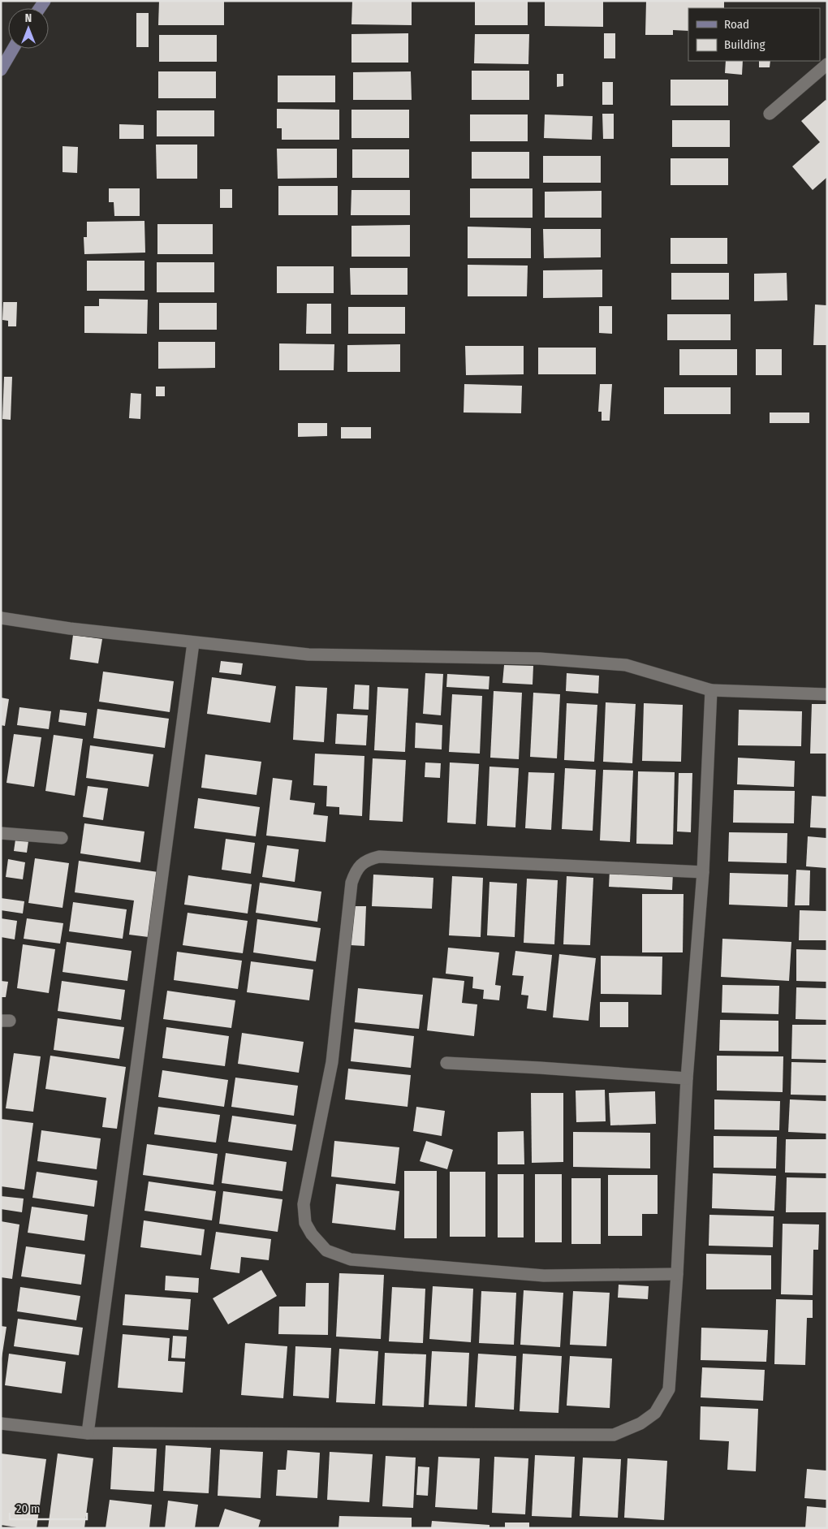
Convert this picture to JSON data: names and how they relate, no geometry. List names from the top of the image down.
{
  "legend": ["Road", "Building"],
  "scale_bar": "20 m",
  "north": "top"
}
